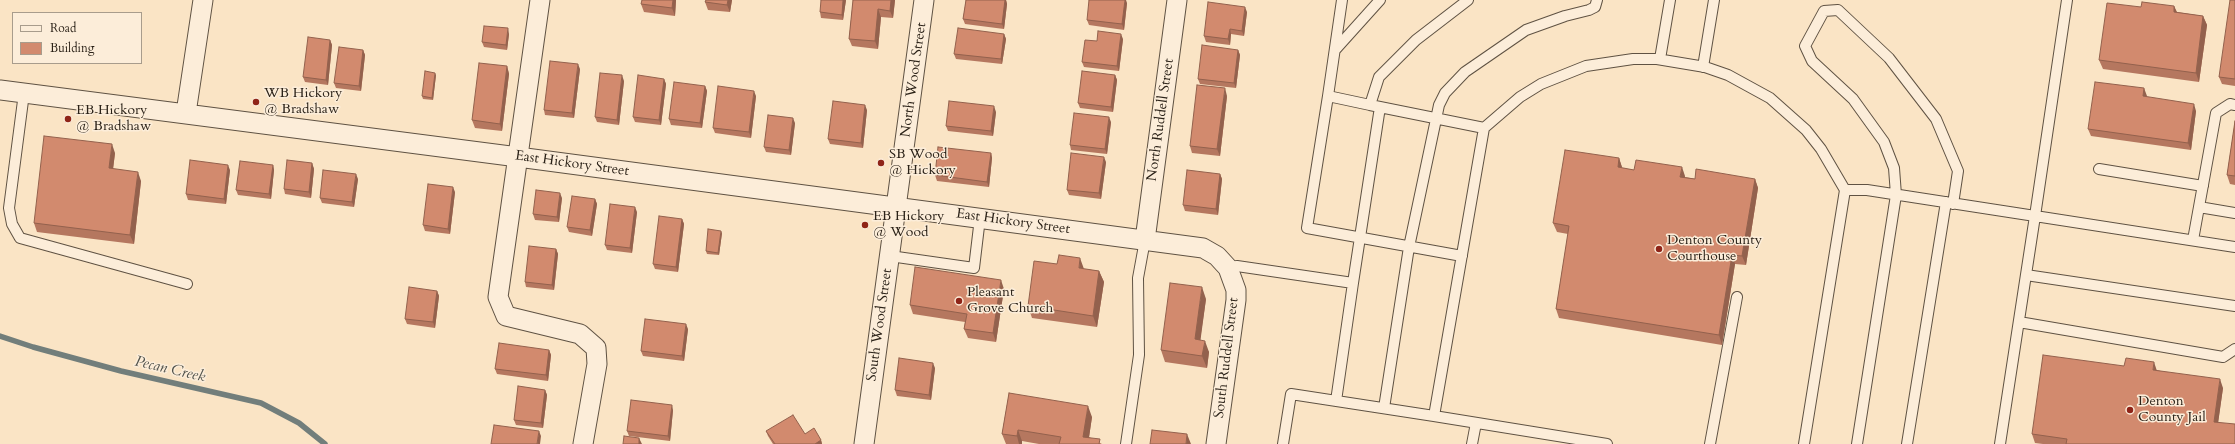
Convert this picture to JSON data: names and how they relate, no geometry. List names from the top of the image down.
{
  "streets": {
    "street": [
      "North Wood Street",
      "North Ruddell Street",
      "East Hickory Street",
      "South Wood Street",
      "South Ruddell Street"
    ]
  },
  "crossings": [
    ["North Wood Street", "East Hickory Street"],
    ["North Wood Street", "South Wood Street"],
    ["North Ruddell Street", "East Hickory Street"],
    ["North Ruddell Street", "South Ruddell Street"],
    ["East Hickory Street", "South Wood Street"],
    ["East Hickory Street", "South Ruddell Street"]
  ],
  "water": ["Pecan Creek"],
  "places": [
    "WB Hickory @ Bradshaw",
    "EB Hickory @ Bradshaw",
    "SB Wood @ Hickory",
    "EB Hickory @ Wood",
    "Denton County Courthouse",
    "Pleasant Grove Church",
    "Denton County Jail"
  ],
  "legend": ["Road", "Building"]
}
